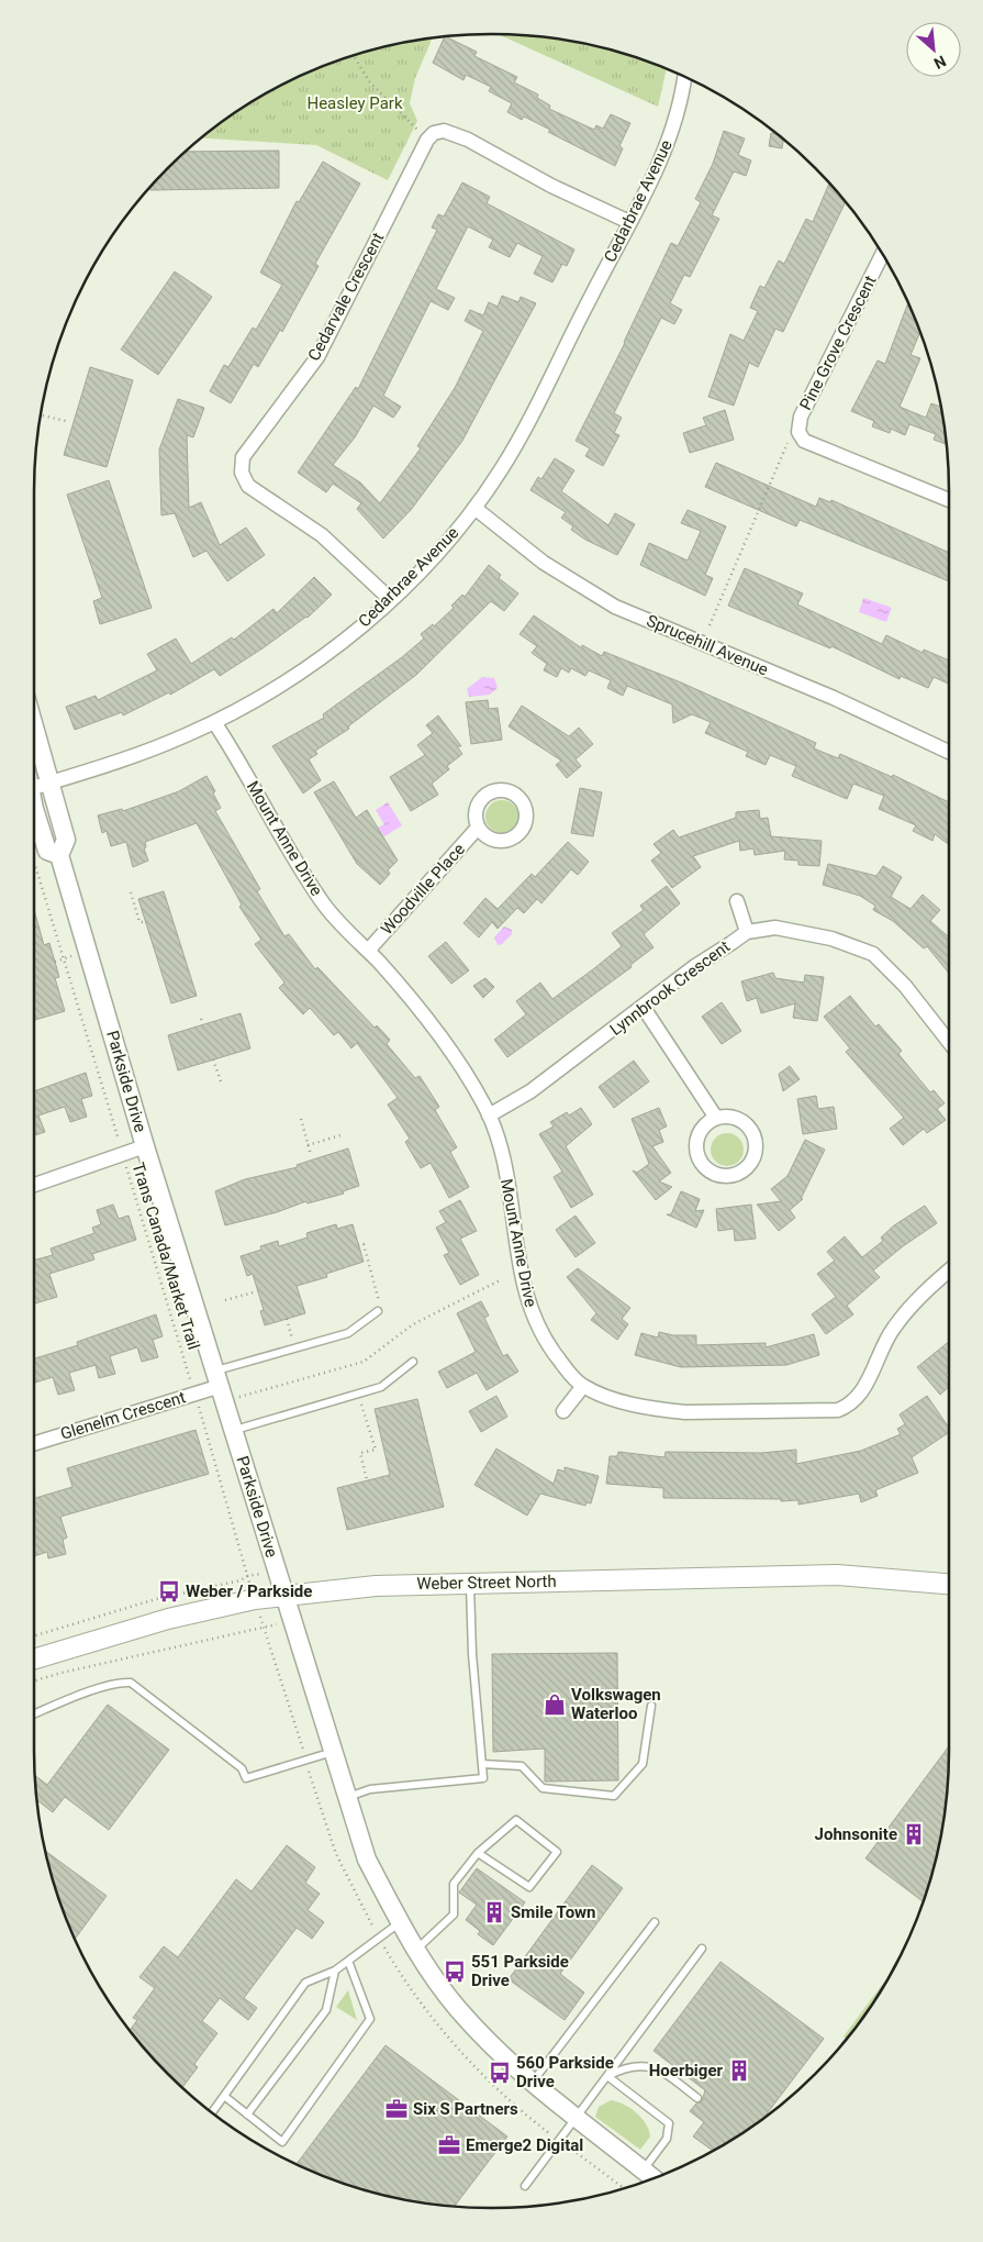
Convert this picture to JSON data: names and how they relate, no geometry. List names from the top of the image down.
{
  "streets": {
    "main road": ["Weber Street North"],
    "street": [
      "Cedarbrae Avenue",
      "Cedarvale Crescent",
      "Pine Grove Crescent",
      "Sprucehill Avenue",
      "Mount Anne Drive",
      "Woodville Place",
      "Lynnbrook Crescent",
      "Parkside Drive",
      "Glenelm Crescent"
    ],
    "path": ["Trans Canada/Market Trail"]
  },
  "crossings": [
    ["Cedarbrae Avenue", "Cedarvale Crescent"],
    ["Cedarbrae Avenue", "Sprucehill Avenue"],
    ["Cedarbrae Avenue", "Mount Anne Drive"],
    ["Cedarbrae Avenue", "Parkside Drive"],
    ["Mount Anne Drive", "Woodville Place"],
    ["Mount Anne Drive", "Lynnbrook Crescent"],
    ["Parkside Drive", "Glenelm Crescent"],
    ["Parkside Drive", "Weber Street North"]
  ],
  "parks": ["Heasley Park"],
  "places": {
    "bus stop": ["Weber / Parkside", "551 Parkside Drive", "560 Parkside Drive"],
    "shop": ["Volkswagen Waterloo"],
    "building": ["Johnsonite", "Smile Town", "Hoerbiger"],
    "office": ["Six S Partners", "Emerge2 Digital"]
  },
  "north": "bottom right"
}
